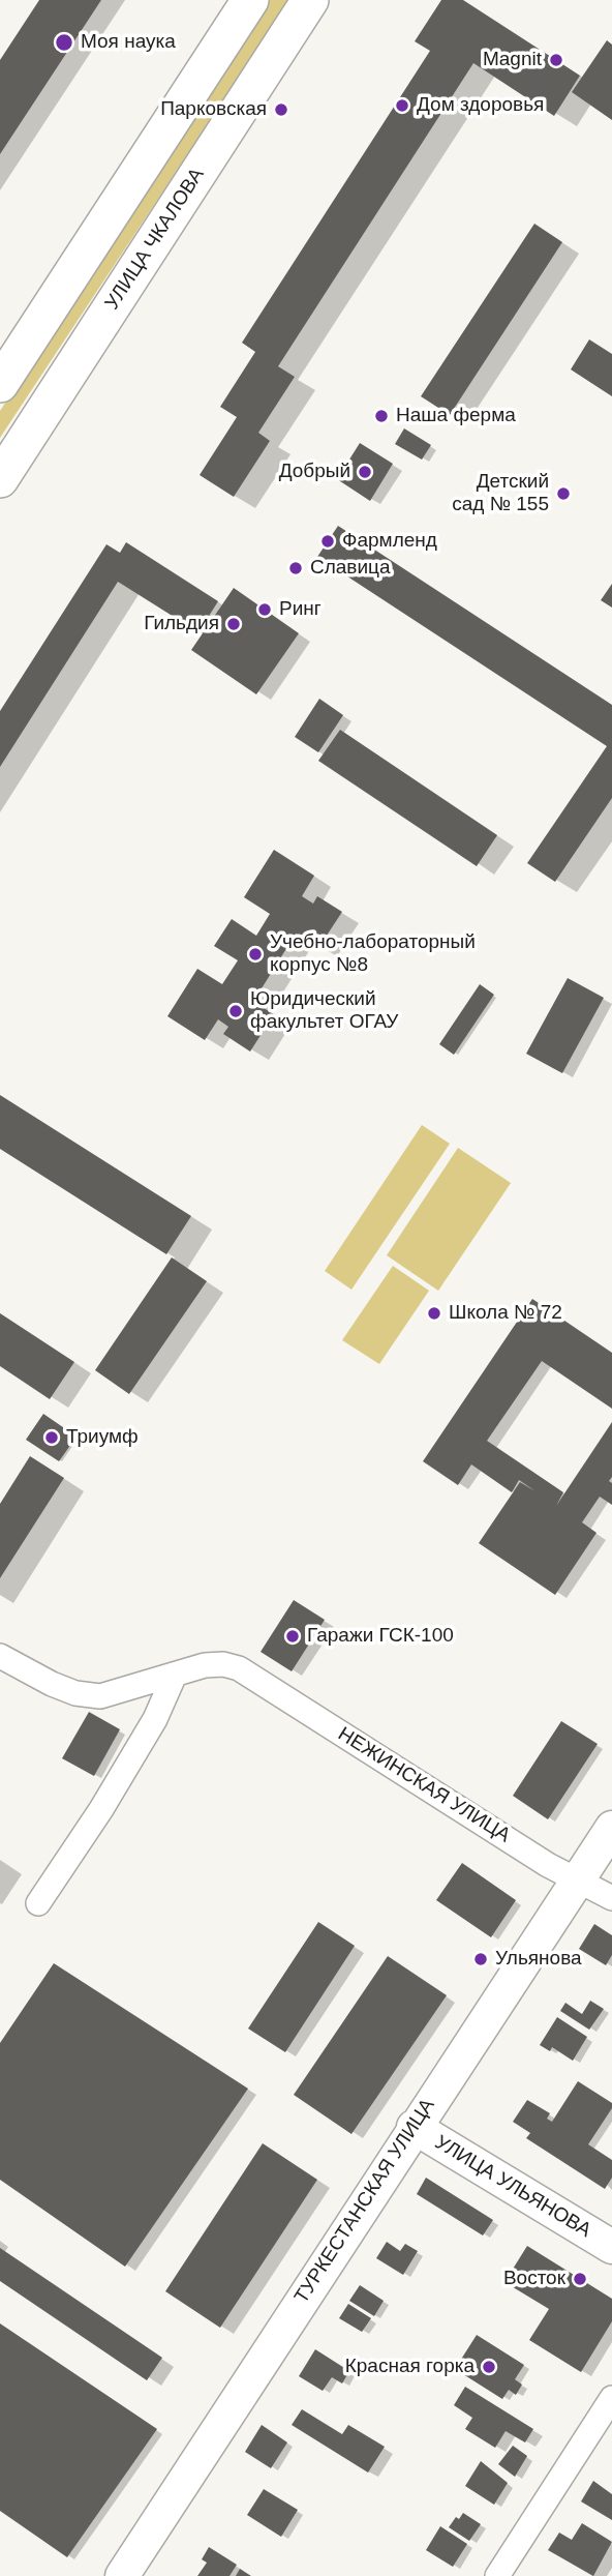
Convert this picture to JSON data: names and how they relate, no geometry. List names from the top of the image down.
{
  "streets": {
    "main road": ["УЛИЦА ЧКАЛОВА", "УЛИЦА УЛЬЯНОВА", "ТУРКЕСТАНСКАЯ УЛИЦА"],
    "street": ["НЕЖИНСКАЯ УЛИЦА"]
  },
  "crossings": [
    ["НЕЖИНСКАЯ УЛИЦА", "ТУРКЕСТАНСКАЯ УЛИЦА"],
    ["УЛИЦА УЛЬЯНОВА", "ТУРКЕСТАНСКАЯ УЛИЦА"]
  ],
  "places": [
    "Моя наука",
    "Magnit",
    "Дом здоровья",
    "Парковская",
    "Наша ферма",
    "Добрый",
    "Детский сад № 155",
    "Фармленд",
    "Славица",
    "Ринг",
    "Гильдия",
    "Учебно-лабораторный корпус №8",
    "Юридический факультет ОГАУ",
    "Школа № 72",
    "Триумф",
    "Гаражи ГСК-100",
    "Ульянова",
    "Восток",
    "Красная горка"
  ]
}
